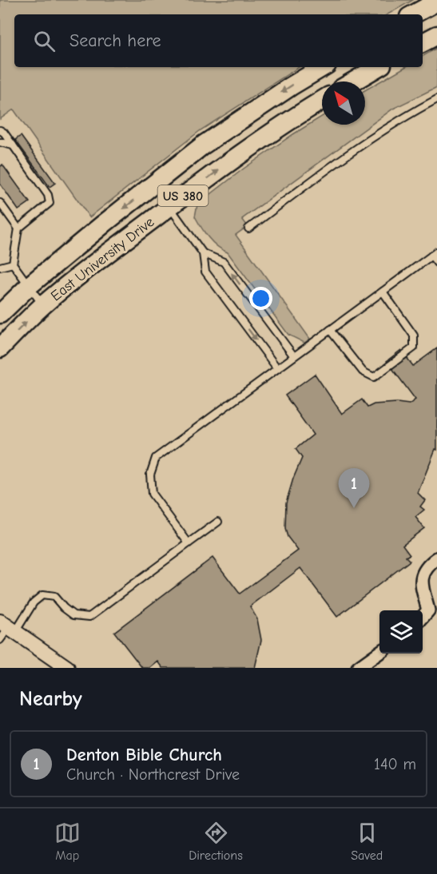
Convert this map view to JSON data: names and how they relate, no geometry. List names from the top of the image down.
{
  "streets": {
    "main road": ["US 380", "East University Drive"]
  },
  "north": "top left",
  "page": {
    "search": "Search here",
    "pins": "1",
    "heading": "Nearby",
    "list": [
      {
        "mark": "1",
        "name": "Denton Bible Church",
        "note": "Church · Northcrest Drive",
        "value": "140 m"
      }
    ],
    "nav": ["Map", "Directions", "Saved"]
  }
}
